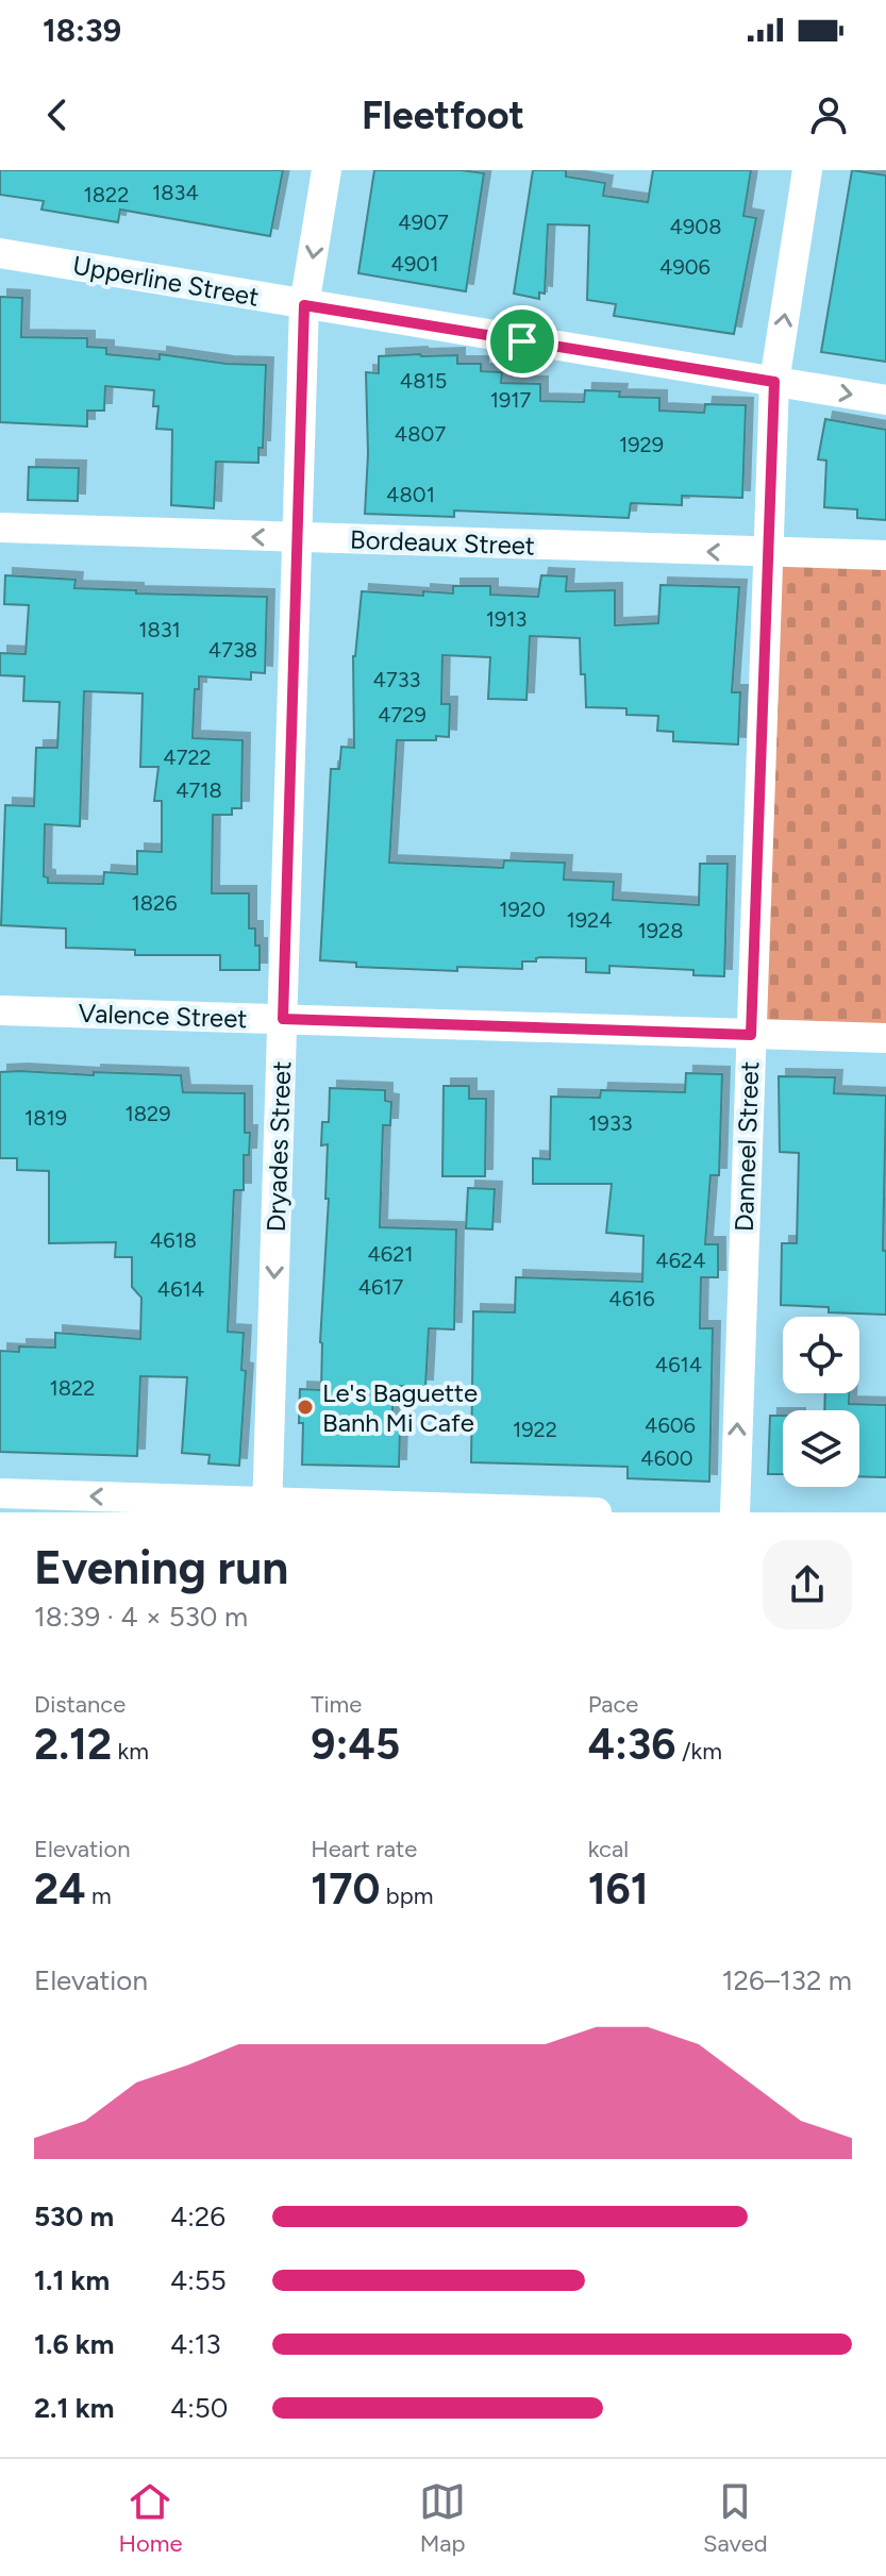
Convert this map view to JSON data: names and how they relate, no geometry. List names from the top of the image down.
{
  "streets": {
    "street": [
      "Upperline Street",
      "Bordeaux Street",
      "Valence Street",
      "Dryades Street",
      "Danneel Street"
    ]
  },
  "crossings": [
    ["Upperline Street", "Dryades Street"],
    ["Upperline Street", "Danneel Street"],
    ["Bordeaux Street", "Dryades Street"],
    ["Bordeaux Street", "Danneel Street"],
    ["Valence Street", "Dryades Street"],
    ["Valence Street", "Danneel Street"]
  ],
  "one_way": ["Bordeaux Street", "Dryades Street", "Danneel Street"],
  "places": ["Le's Baguette Banh Mi Cafe"],
  "house_numbers": [
    "1834",
    "1822",
    "4907",
    "4908",
    "4901",
    "4906",
    "4815",
    "1917",
    "4807",
    "1929",
    "4801",
    "1913",
    "1831",
    "4738",
    "4733",
    "4729",
    "4722",
    "4718",
    "1826",
    "1920",
    "1924",
    "1928",
    "1829",
    "1819",
    "1933",
    "4618",
    "4621",
    "4624",
    "4617",
    "4614",
    "4616",
    "4614",
    "1822",
    "4606",
    "1922",
    "4600"
  ],
  "page": {
    "status": "18:39",
    "header": "Fleetfoot",
    "heading": ["Evening run", "18:39 · 4 × 530 m"],
    "stats": [
      ["Distance", "2.12 km"],
      ["Time", "9:45"],
      ["Pace", "4:36 /km"],
      ["Elevation", "24 m"],
      ["Heart rate", "170 bpm"],
      ["kcal", "161"]
    ],
    "chart": ["Elevation", "126–132 m"],
    "list": [
      {
        "name": "530 m",
        "note": "4:26"
      },
      {
        "name": "1.1 km",
        "note": "4:55"
      },
      {
        "name": "1.6 km",
        "note": "4:13"
      },
      {
        "name": "2.1 km",
        "note": "4:50"
      }
    ],
    "tabs": ["Home", "Map", "Saved"]
  }
}
